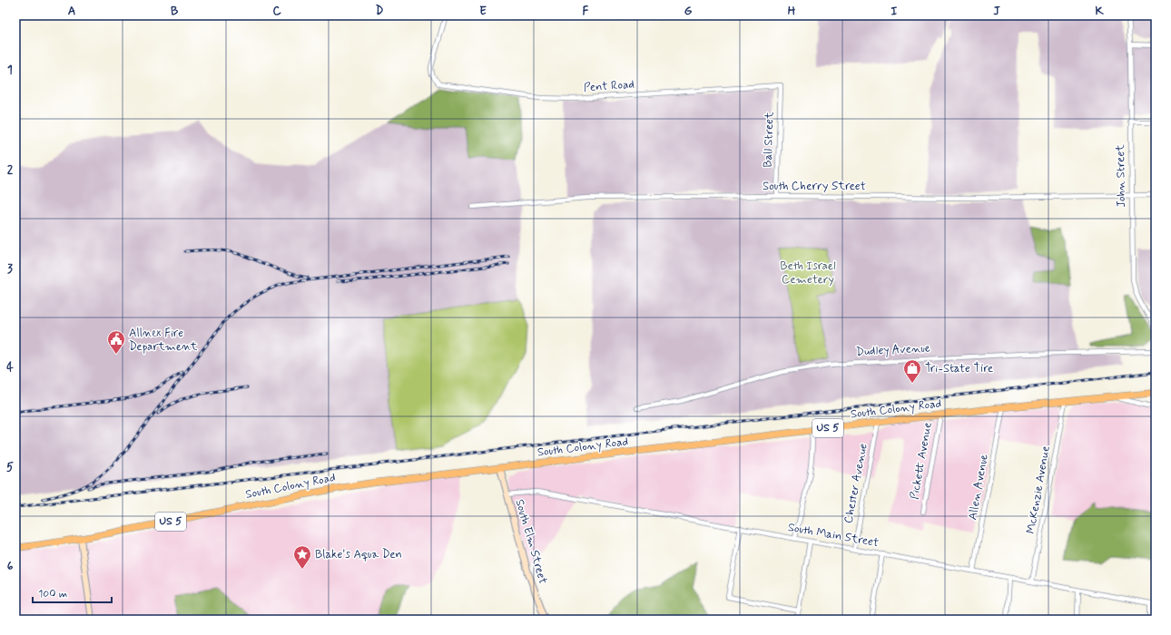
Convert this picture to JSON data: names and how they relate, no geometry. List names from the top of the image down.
{
  "streets": {
    "main road": ["South Colony Road", "US 5", "South Elm Street"],
    "street": [
      "Pent Road",
      "Ball Street",
      "John Street",
      "South Cherry Street",
      "Dudley Avenue",
      "Pickett Avenue",
      "Chester Avenue",
      "Allen Avenue",
      "McKenzie Avenue",
      "South Main Street"
    ]
  },
  "crossings": [
    ["Pent Road", "Ball Street"],
    ["Ball Street", "South Cherry Street"],
    ["John Street", "South Cherry Street"],
    ["South Colony Road", "Pickett Avenue"],
    ["South Colony Road", "Chester Avenue"],
    ["South Colony Road", "Allen Avenue"],
    ["South Colony Road", "McKenzie Avenue"],
    ["South Colony Road", "South Elm Street"],
    ["Chester Avenue", "South Main Street"],
    ["Allen Avenue", "South Main Street"],
    ["McKenzie Avenue", "South Main Street"],
    ["South Main Street", "South Elm Street"]
  ],
  "parks": ["Beth Israel Cemetery"],
  "places": {
    "public building": ["Allnex Fire Department"],
    "shop": ["Tri-State Tire"],
    "place": ["Blake's Aqua Den"]
  },
  "scale_bar": "100 m",
  "grid": {
    "columns": [
      "A",
      "B",
      "C",
      "D",
      "E",
      "F",
      "G",
      "H",
      "I",
      "J",
      "K"
    ],
    "rows": [
      "1",
      "2",
      "3",
      "4",
      "5",
      "6"
    ]
  }
}
